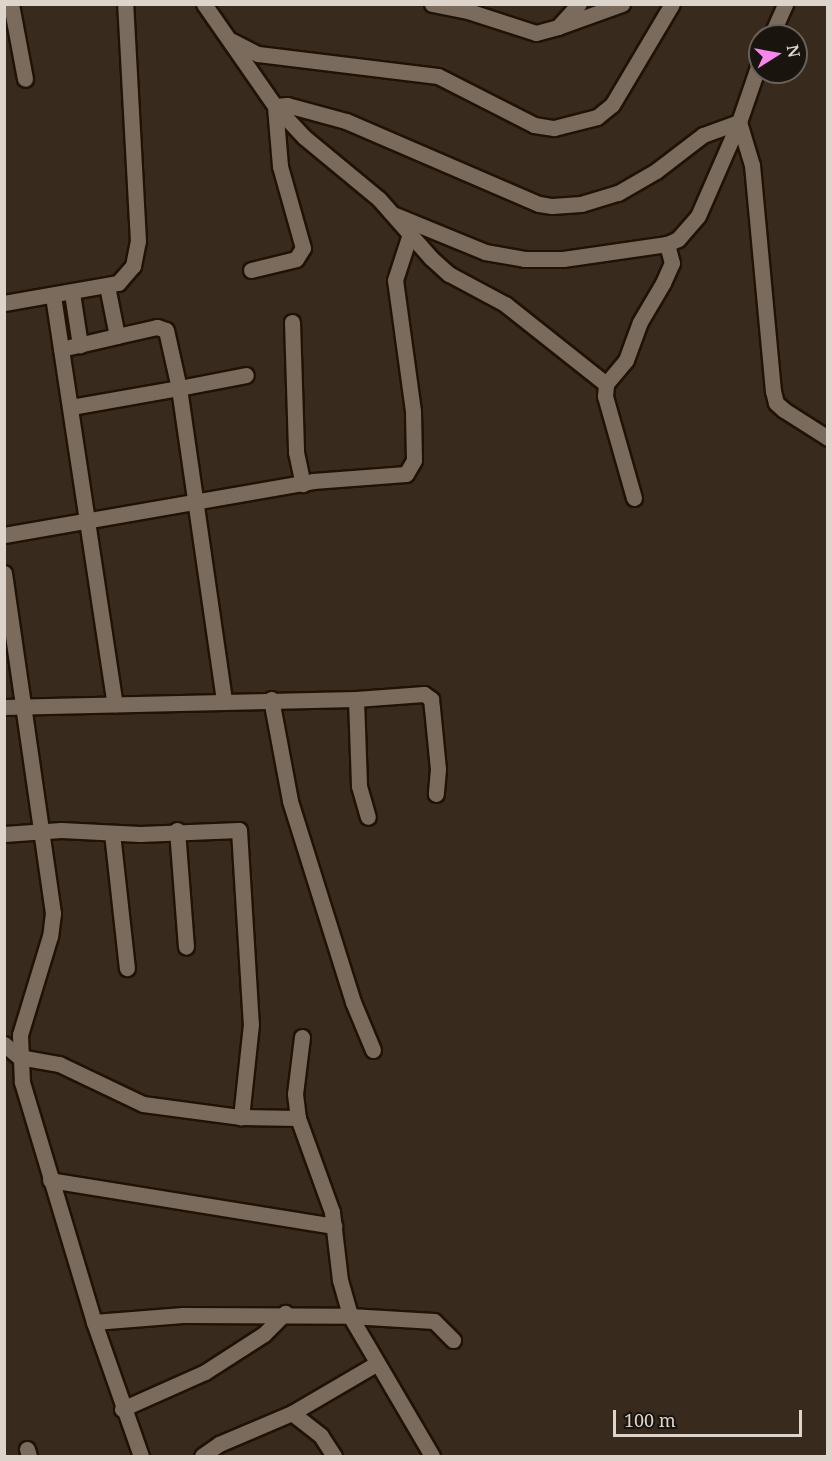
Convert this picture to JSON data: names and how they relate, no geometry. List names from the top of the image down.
{
  "scale_bar": "100 m",
  "north": "right"
}
